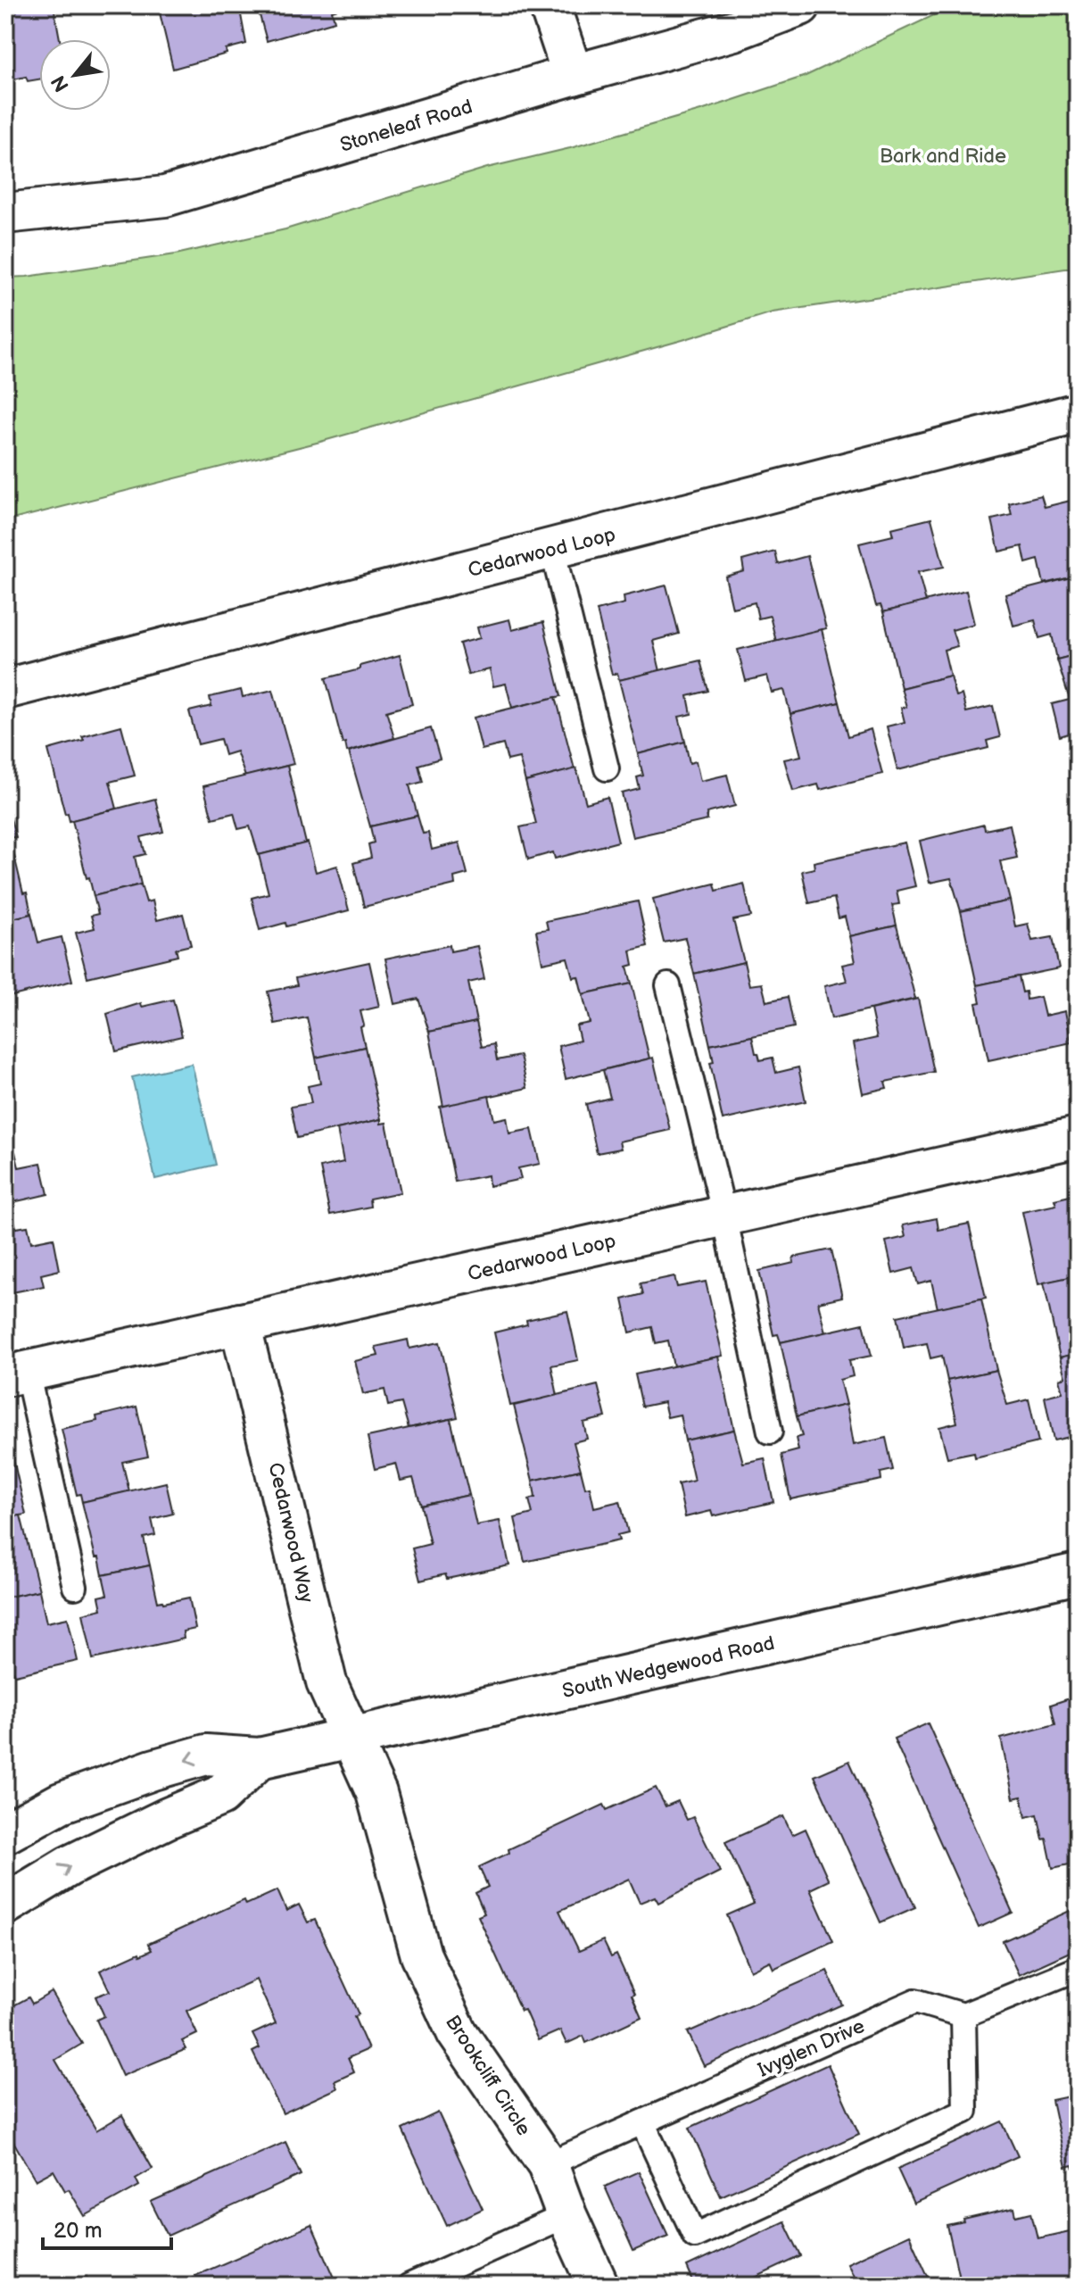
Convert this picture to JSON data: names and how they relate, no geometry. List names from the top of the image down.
{
  "streets": {
    "street": [
      "Stoneleaf Road",
      "Cedarwood Loop",
      "Cedarwood Way",
      "South Wedgewood Road",
      "Brookcliff Circle"
    ],
    "lane": ["Ivyglen Drive"]
  },
  "crossings": [
    ["Cedarwood Loop", "Cedarwood Way"],
    ["Cedarwood Way", "South Wedgewood Road"],
    ["Cedarwood Way", "Brookcliff Circle"],
    ["South Wedgewood Road", "Brookcliff Circle"],
    ["Ivyglen Drive", "Brookcliff Circle"]
  ],
  "parks": ["Bark and Ride"],
  "scale_bar": "20 m",
  "north": "bottom left"
}
